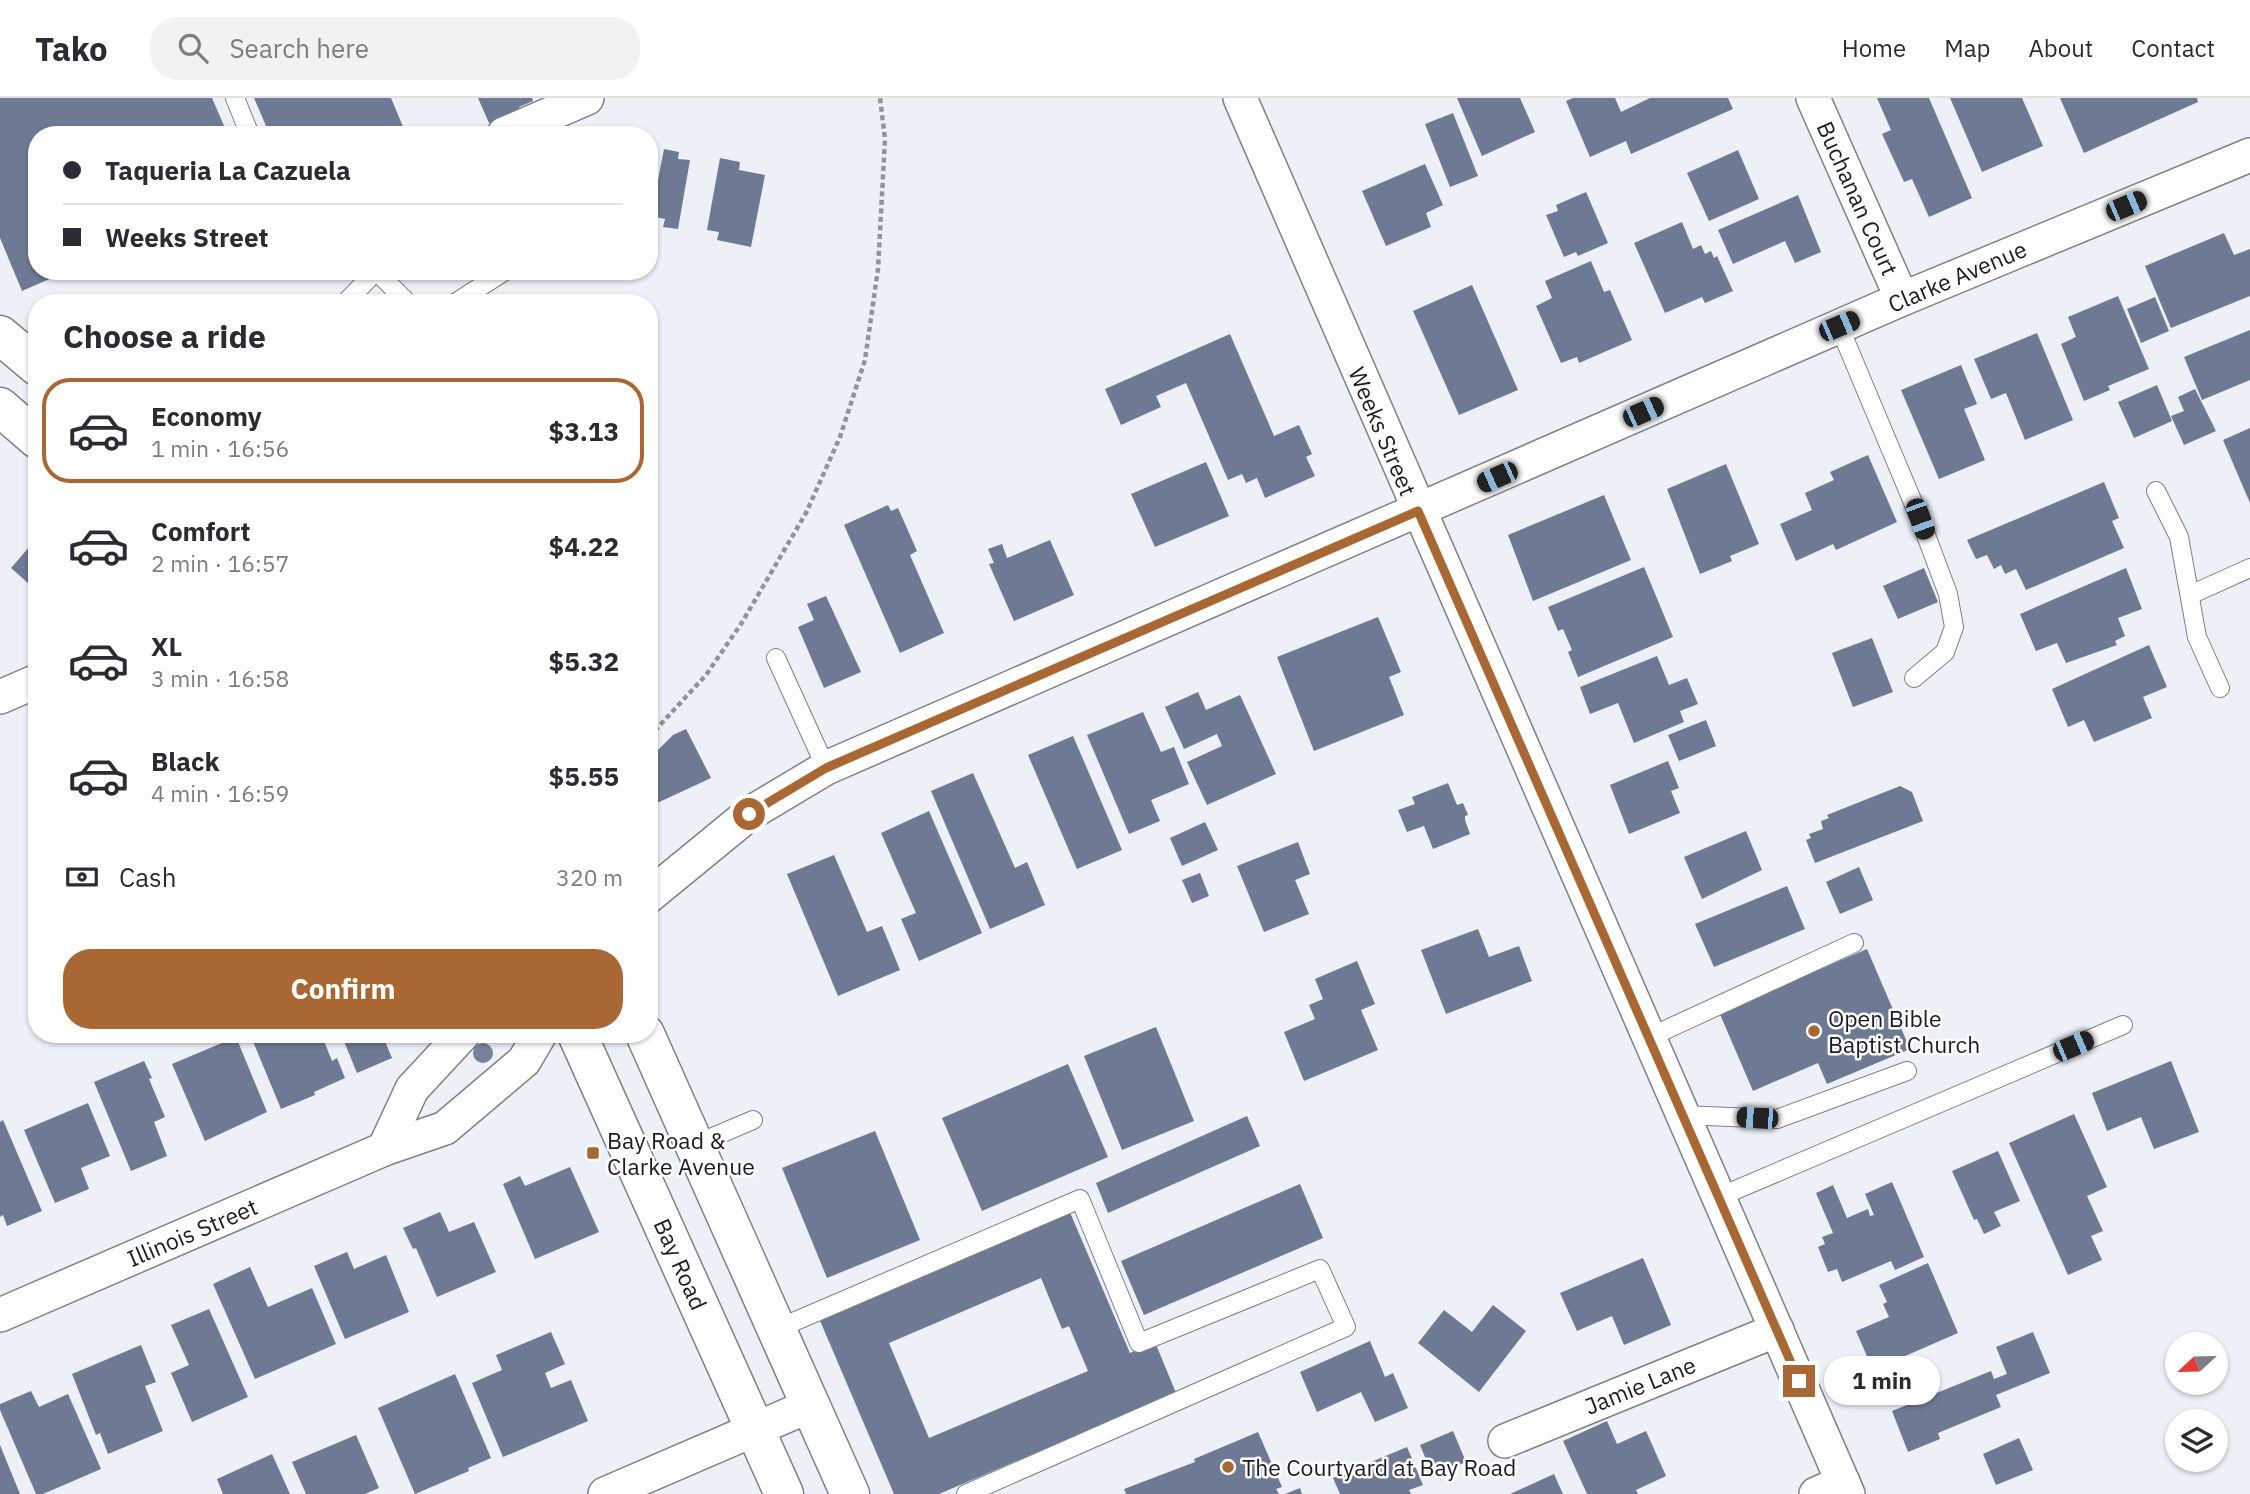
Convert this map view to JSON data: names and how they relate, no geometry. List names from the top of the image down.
{
  "streets": {
    "main road": ["Bay Road"],
    "street": [
      "Buchanan Court",
      "Clarke Avenue",
      "Weeks Street",
      "Illinois Street",
      "Jamie Lane"
    ]
  },
  "crossings": [
    ["Buchanan Court", "Clarke Avenue"],
    ["Clarke Avenue", "Weeks Street"],
    ["Weeks Street", "Jamie Lane"]
  ],
  "places": {
    "other": ["Open Bible Baptist Church", "The Courtyard at Bay Road"],
    "transit": ["Bay Road & Clarke Avenue"]
  },
  "north": "left",
  "page": {
    "header": "Tako",
    "search": "Search here",
    "nav": [
      "Home",
      "Map",
      "About",
      "Contact"
    ],
    "banner": ["Taqueria La Cazuela", "Weeks Street"],
    "heading": "Choose a ride",
    "list": [
      {
        "name": "Economy",
        "note": "1 min · 16:56",
        "value": "$3.13"
      },
      {
        "name": "Comfort",
        "note": "2 min · 16:57",
        "value": "$4.22"
      },
      {
        "name": "XL",
        "note": "3 min · 16:58",
        "value": "$5.32"
      },
      {
        "name": "Black",
        "note": "4 min · 16:59",
        "value": "$5.55"
      }
    ],
    "pay": ["Cash", "320 m"],
    "buttons": "Confirm",
    "bubble": "1 min"
  }
}
